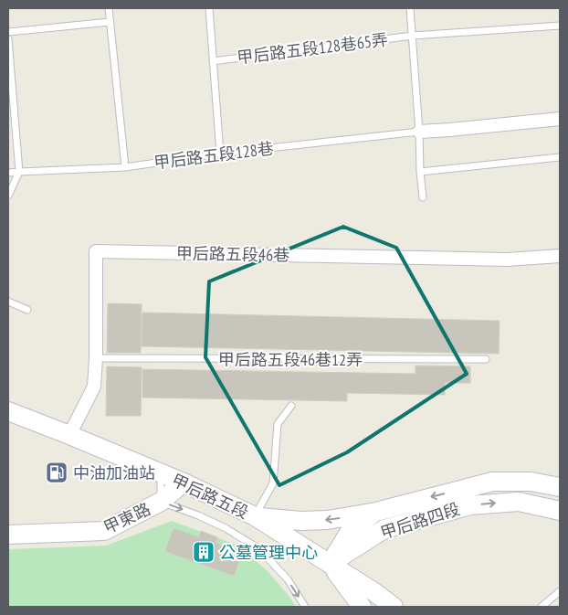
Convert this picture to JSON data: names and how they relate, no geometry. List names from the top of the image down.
{
  "streets": {
    "street": [
      "甲后路五段46巷",
      "甲后路五段",
      "甲東路",
      "甲后路四段"
    ],
    "lane": ["甲后路五段128巷65弄", "甲后路五段128巷", "甲后路五段46巷12弄"]
  },
  "crossings": [
    ["甲后路五段128巷65弄", "甲后路五段128巷"],
    ["甲后路五段46巷", "甲后路五段46巷12弄"],
    ["甲后路五段46巷", "甲后路五段"],
    ["甲后路五段", "甲東路"],
    ["甲后路五段", "甲后路四段"]
  ],
  "places": {
    "fuel station": ["中油加油站"],
    "building": ["公墓管理中心"]
  }
}
